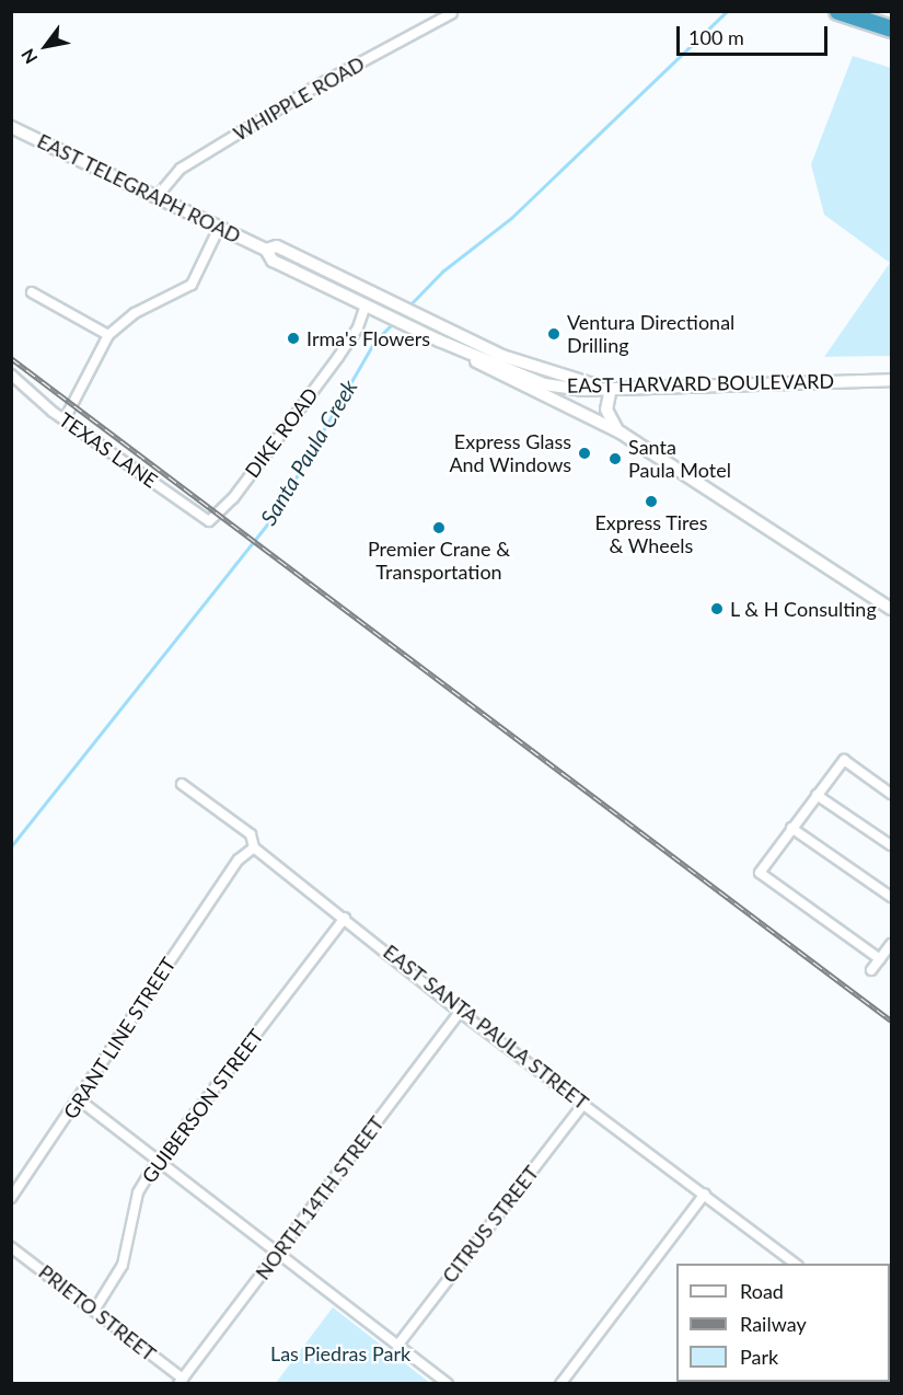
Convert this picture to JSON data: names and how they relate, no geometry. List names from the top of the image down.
{
  "streets": {
    "main road": ["EAST TELEGRAPH ROAD", "EAST HARVARD BOULEVARD"],
    "street": [
      "WHIPPLE ROAD",
      "DIKE ROAD",
      "TEXAS LANE",
      "EAST SANTA PAULA STREET",
      "GRANT LINE STREET",
      "GUIBERSON STREET",
      "NORTH 14TH STREET",
      "CITRUS STREET",
      "PRIETO STREET"
    ]
  },
  "crossings": [
    ["WHIPPLE ROAD", "EAST TELEGRAPH ROAD"],
    ["EAST TELEGRAPH ROAD", "EAST HARVARD BOULEVARD"],
    ["EAST TELEGRAPH ROAD", "DIKE ROAD"],
    ["DIKE ROAD", "TEXAS LANE"],
    ["EAST SANTA PAULA STREET", "GRANT LINE STREET"],
    ["EAST SANTA PAULA STREET", "GUIBERSON STREET"],
    ["EAST SANTA PAULA STREET", "NORTH 14TH STREET"],
    ["EAST SANTA PAULA STREET", "CITRUS STREET"],
    ["GUIBERSON STREET", "PRIETO STREET"],
    ["NORTH 14TH STREET", "PRIETO STREET"]
  ],
  "water": ["Santa Paula Creek"],
  "parks": ["Las Piedras Park"],
  "places": [
    "Ventura Directional Drilling",
    "Irma's Flowers",
    "Express Glass And Windows",
    "Santa Paula Motel",
    "Express Tires & Wheels",
    "Premier Crane & Transportation",
    "L & H Consulting"
  ],
  "legend": ["Road", "Railway", "Park"],
  "scale_bar": "100 m",
  "north": "bottom left"
}
